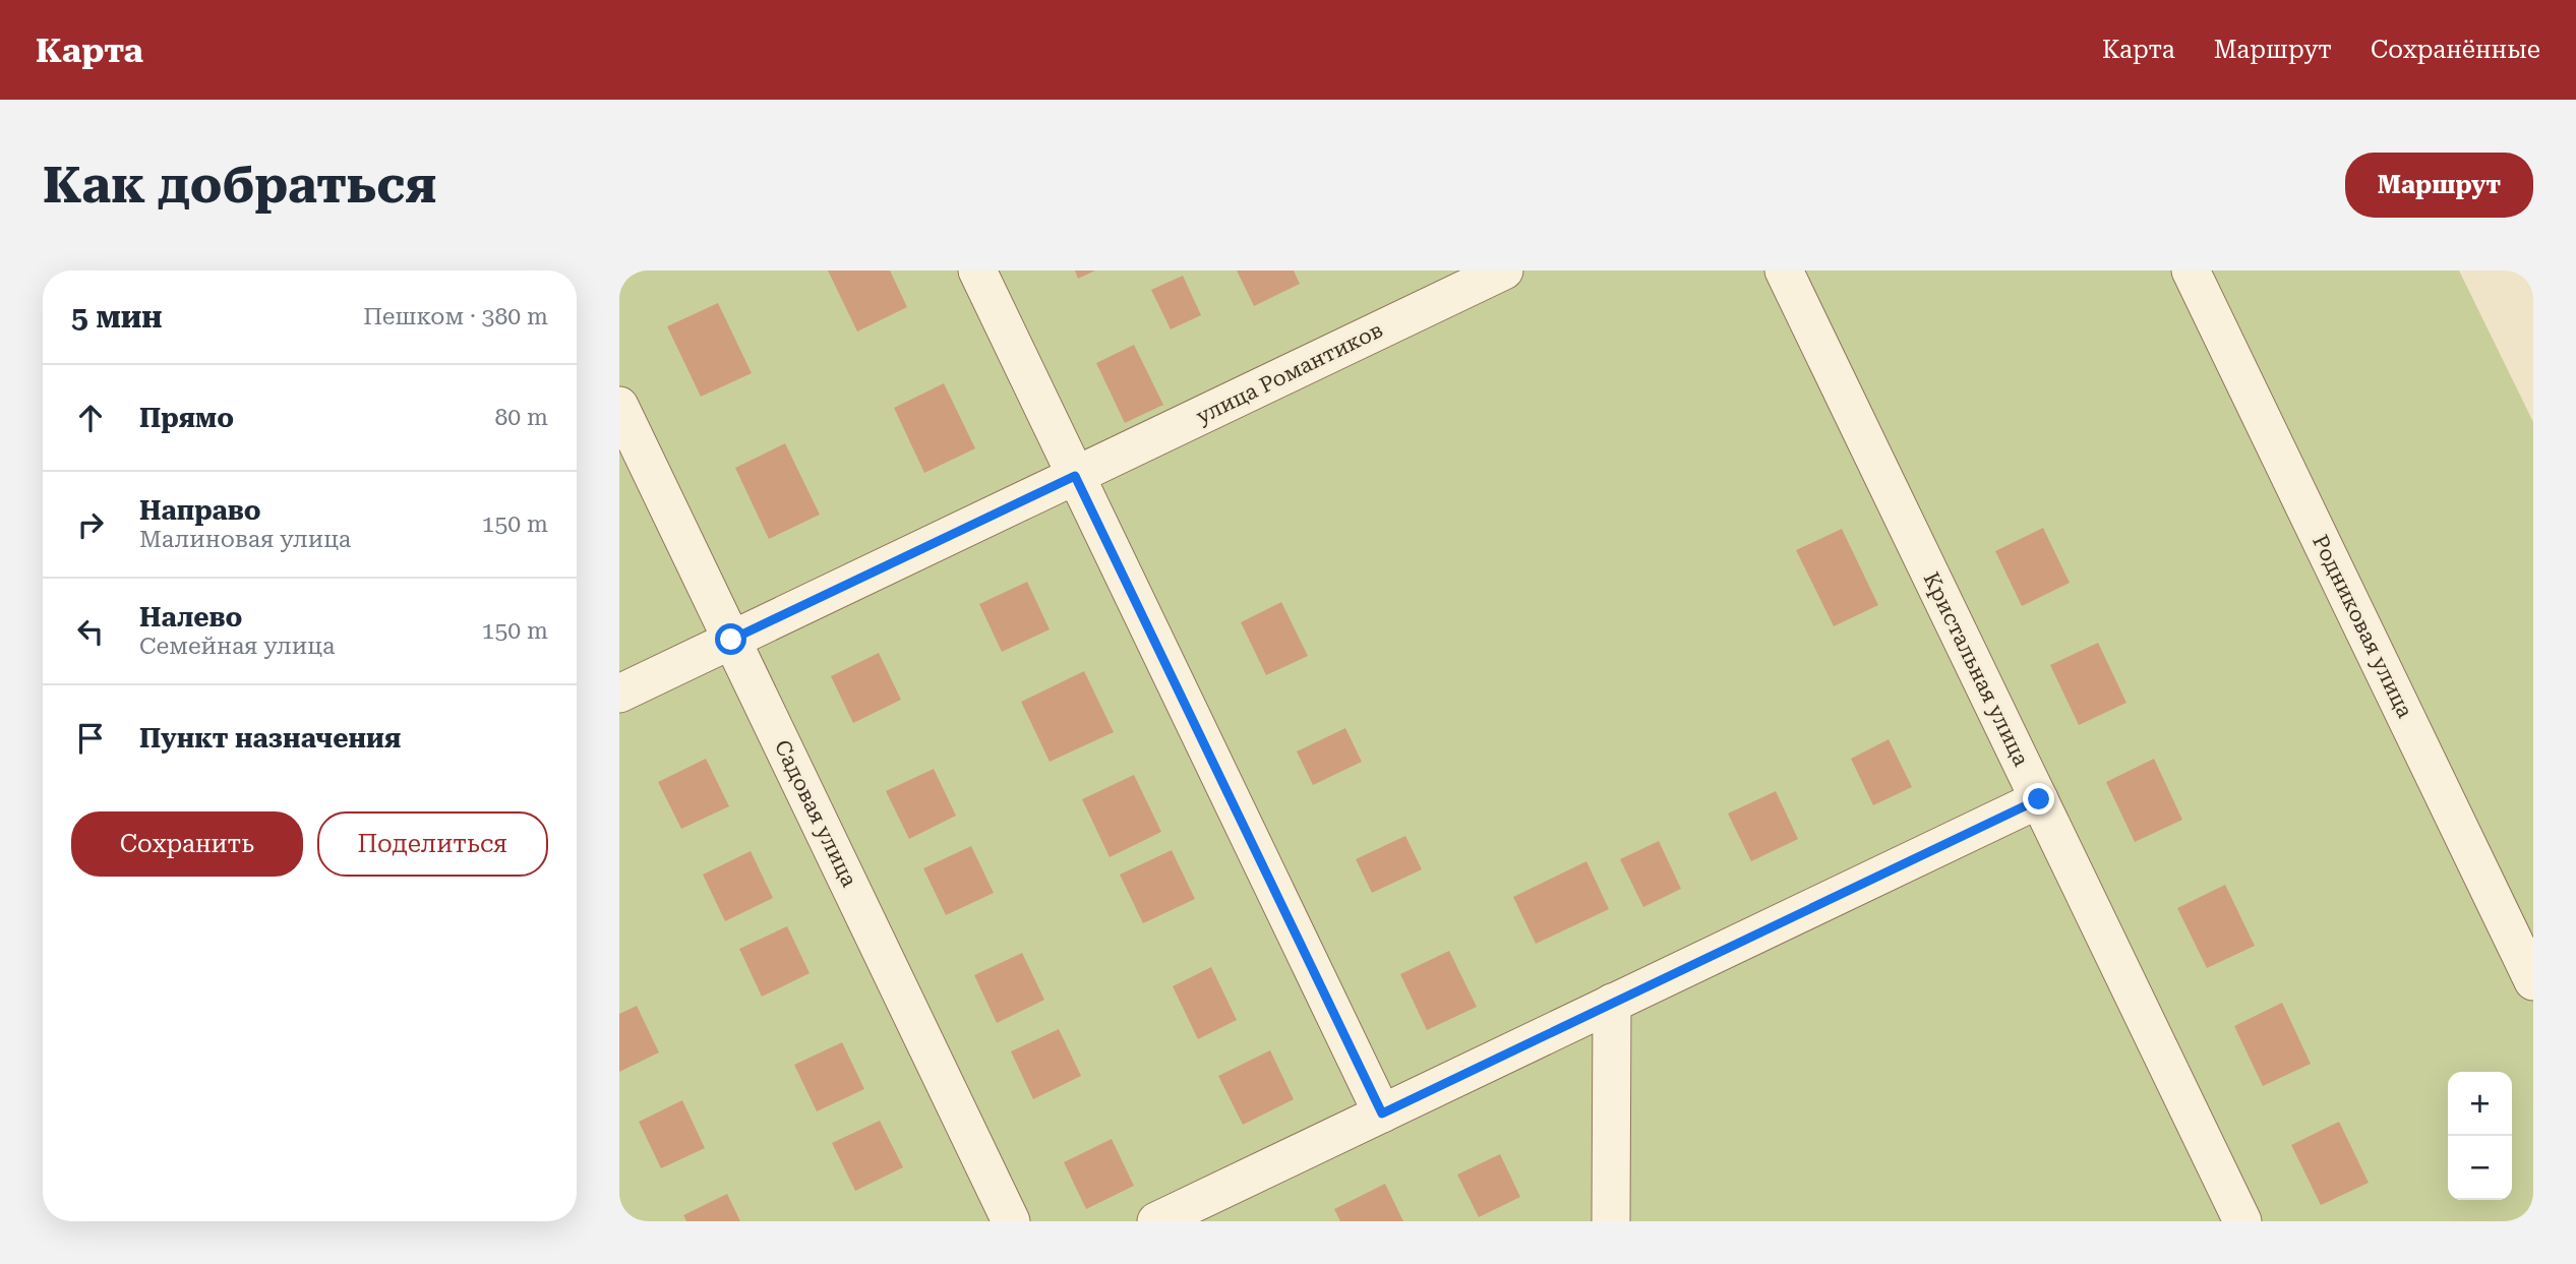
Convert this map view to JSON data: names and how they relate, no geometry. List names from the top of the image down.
{
  "streets": {
    "street": [
      "улица Романтиков",
      "Родниковая улица",
      "Кристальная улица",
      "Садовая улица"
    ]
  },
  "crossings": [
    ["улица Романтиков", "Садовая улица"]
  ],
  "page": {
    "header": "Карта",
    "nav": ["Карта", "Маршрут", "Сохранённые"],
    "buttons": [
      "Маршрут",
      ["Сохранить", "Поделиться"]
    ],
    "title": "Как добраться",
    "heading": ["5 мин", "Пешком · 380 m"],
    "list": [
      ["Прямо", "80 m"],
      ["Направо", "Малиновая улица", "150 m"],
      ["Налево", "Семейная улица", "150 m"],
      "Пункт назначения"
    ],
    "map_buttons": ["+", "−"]
  }
}
